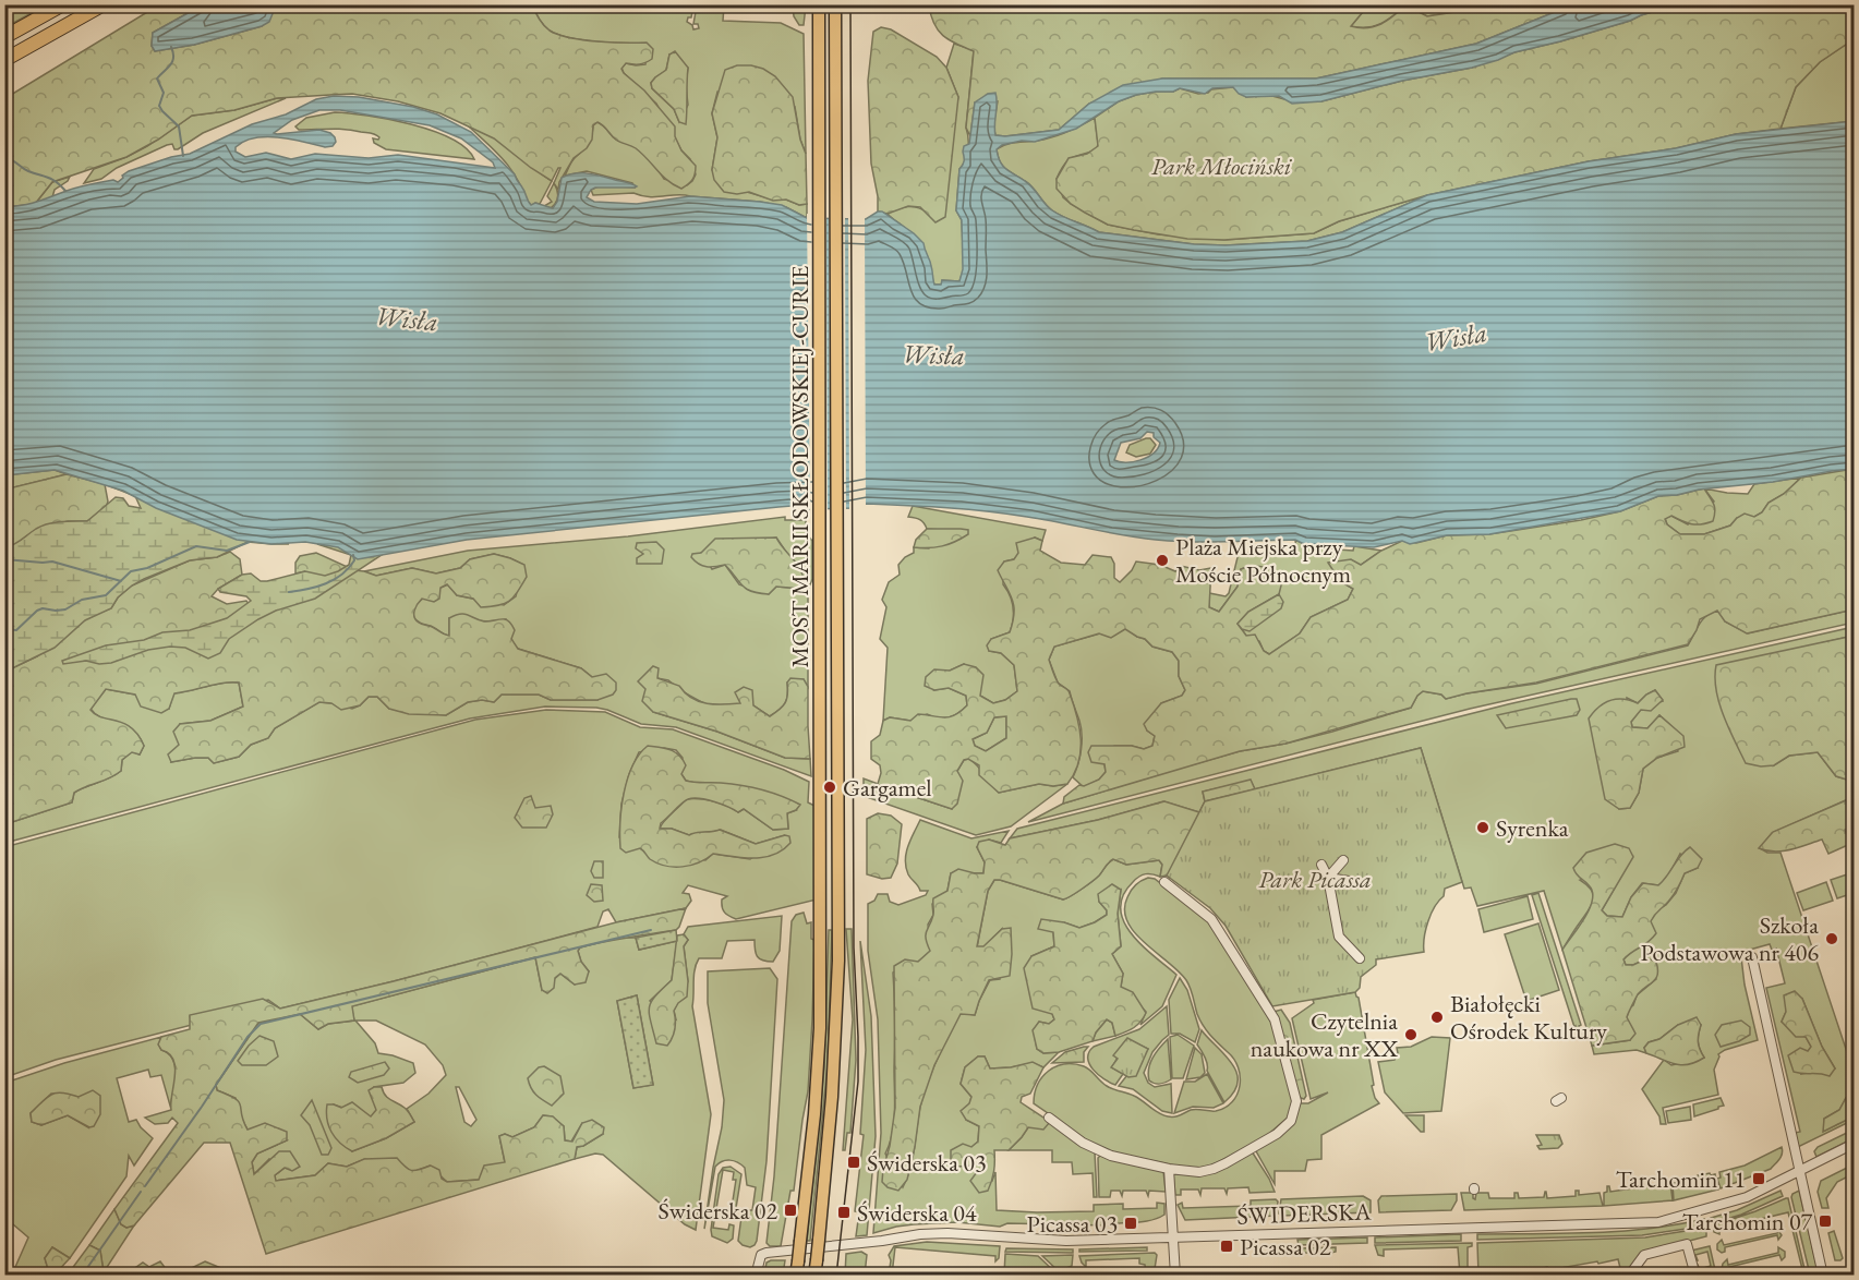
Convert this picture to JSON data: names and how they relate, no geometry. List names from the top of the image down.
{
  "streets": {
    "main road": ["MOST MARII SKŁODOWSKIEJ-CURIE"],
    "street": ["ŚWIDERSKA"]
  },
  "water": ["Wisła"],
  "parks": ["Park Młociński", "Park Picassa"],
  "places": {
    "other": [
      "Plaża Miejska przy Moście Północnym",
      "Gargamel",
      "Syrenka",
      "Szkoła Podstawowa nr 406",
      "Białołęcki Ośrodek Kultury",
      "Czytelnia naukowa nr XX"
    ],
    "transit": [
      "Świderska 03",
      "Tarchomin 11",
      "Świderska 02",
      "Świderska 04",
      "Tarchomin 07",
      "Picassa 03",
      "Picassa 02"
    ]
  }
}
